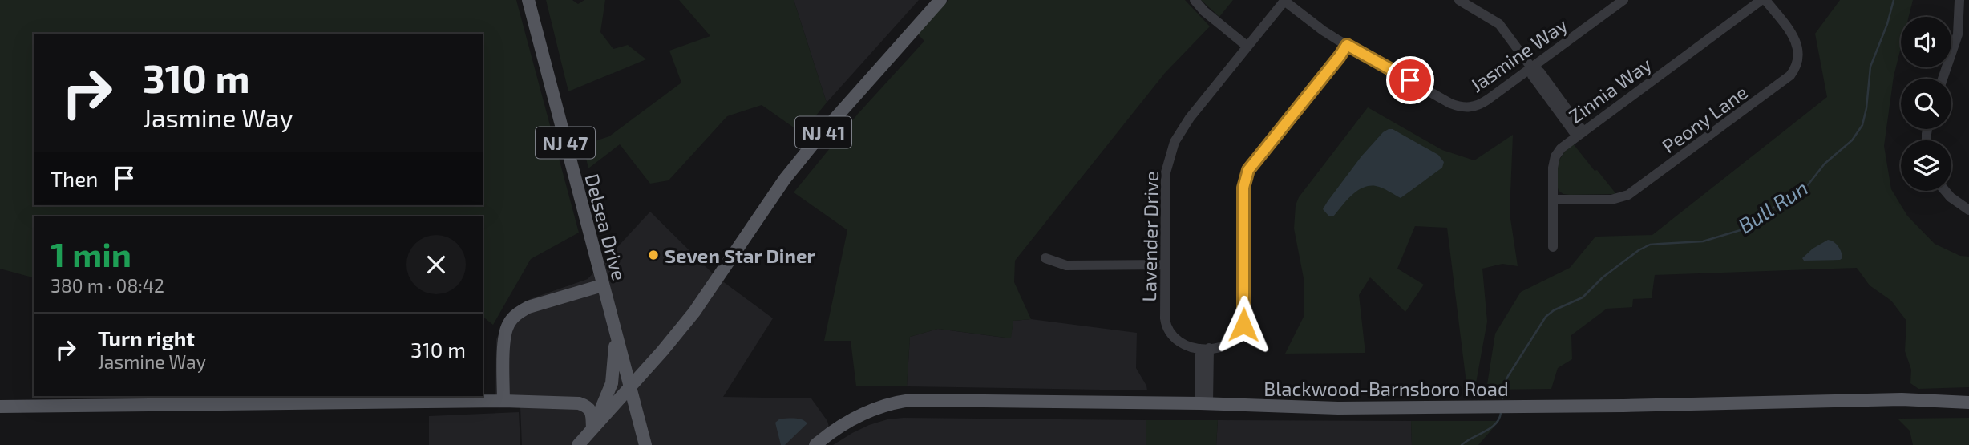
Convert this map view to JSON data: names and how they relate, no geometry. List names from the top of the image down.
{
  "streets": {
    "main road": [
      "NJ 41",
      "NJ 47",
      "Delsea Drive",
      "Blackwood-Barnsboro Road"
    ],
    "street": [
      "Jasmine Way",
      "Zinnia Way",
      "Peony Lane",
      "Lavender Drive"
    ]
  },
  "crossings": [
    ["Jasmine Way", "Lavender Drive"],
    ["Zinnia Way", "Peony Lane"],
    ["NJ 41", "NJ 47"],
    ["NJ 41", "Delsea Drive"],
    ["NJ 47", "Delsea Drive"]
  ],
  "water": ["Bull Run"],
  "places": ["Seven Star Diner"],
  "page": {
    "turn": ["310 m", "Jasmine Way"],
    "then": "Then",
    "heading": ["1 min", "380 m · 08:42"],
    "list": [
      {
        "name": "Turn right",
        "note": "Jasmine Way",
        "value": "310 m"
      }
    ]
  }
}
